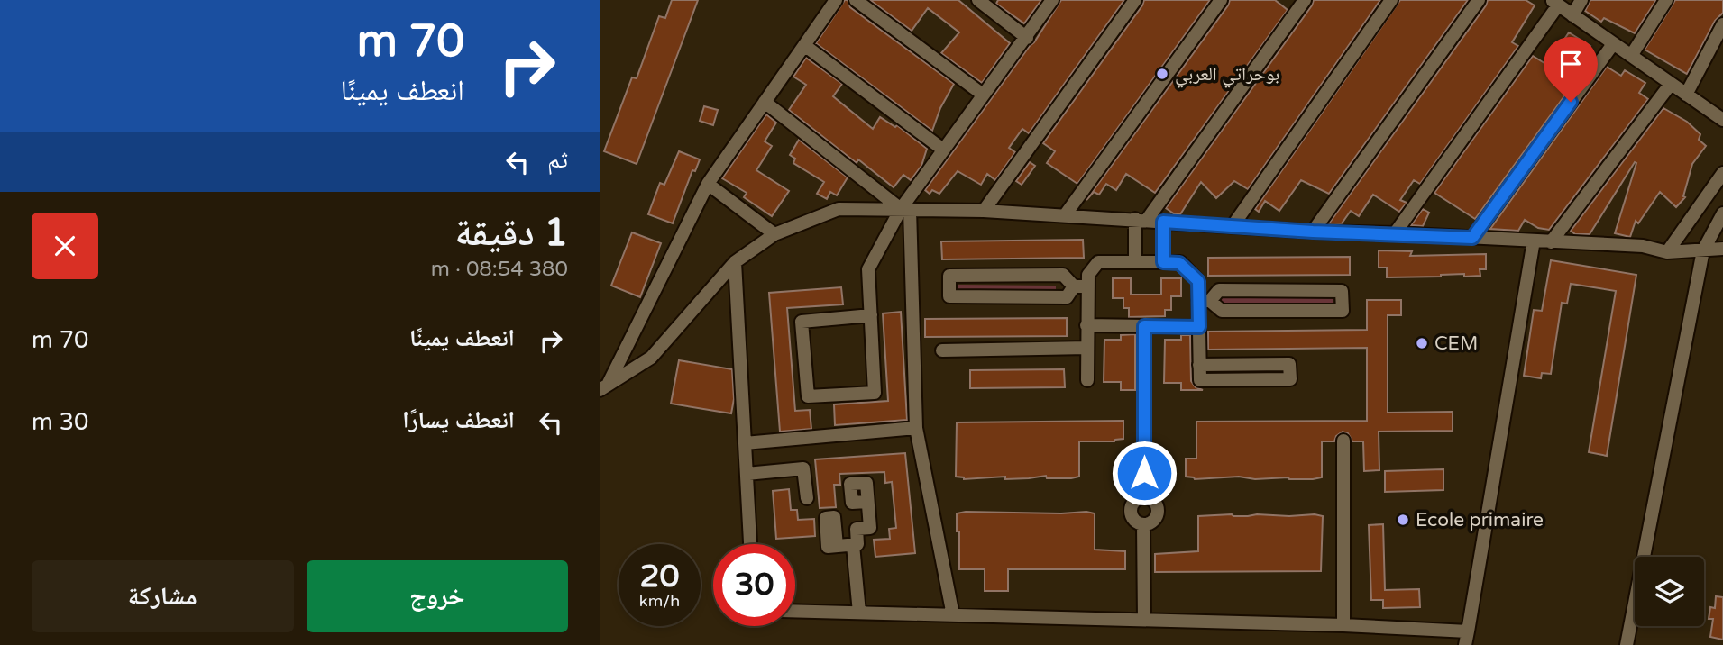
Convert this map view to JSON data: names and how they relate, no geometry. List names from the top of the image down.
{
  "places": ["بوحراتي العربي", "CEM", "Ecole primaire"],
  "page": {
    "turn": ["70 m", "انعطف يمينًا"],
    "then": "ثم",
    "heading": ["1 دقيقة", "380 m · 08:54"],
    "list": [
      {
        "name": "انعطف يمينًا",
        "value": "70 m"
      },
      {
        "name": "انعطف يسارًا",
        "value": "30 m"
      }
    ],
    "speed": "20 km/h",
    "limit": "30",
    "buttons": ["خروج", "مشاركة"]
  }
}
